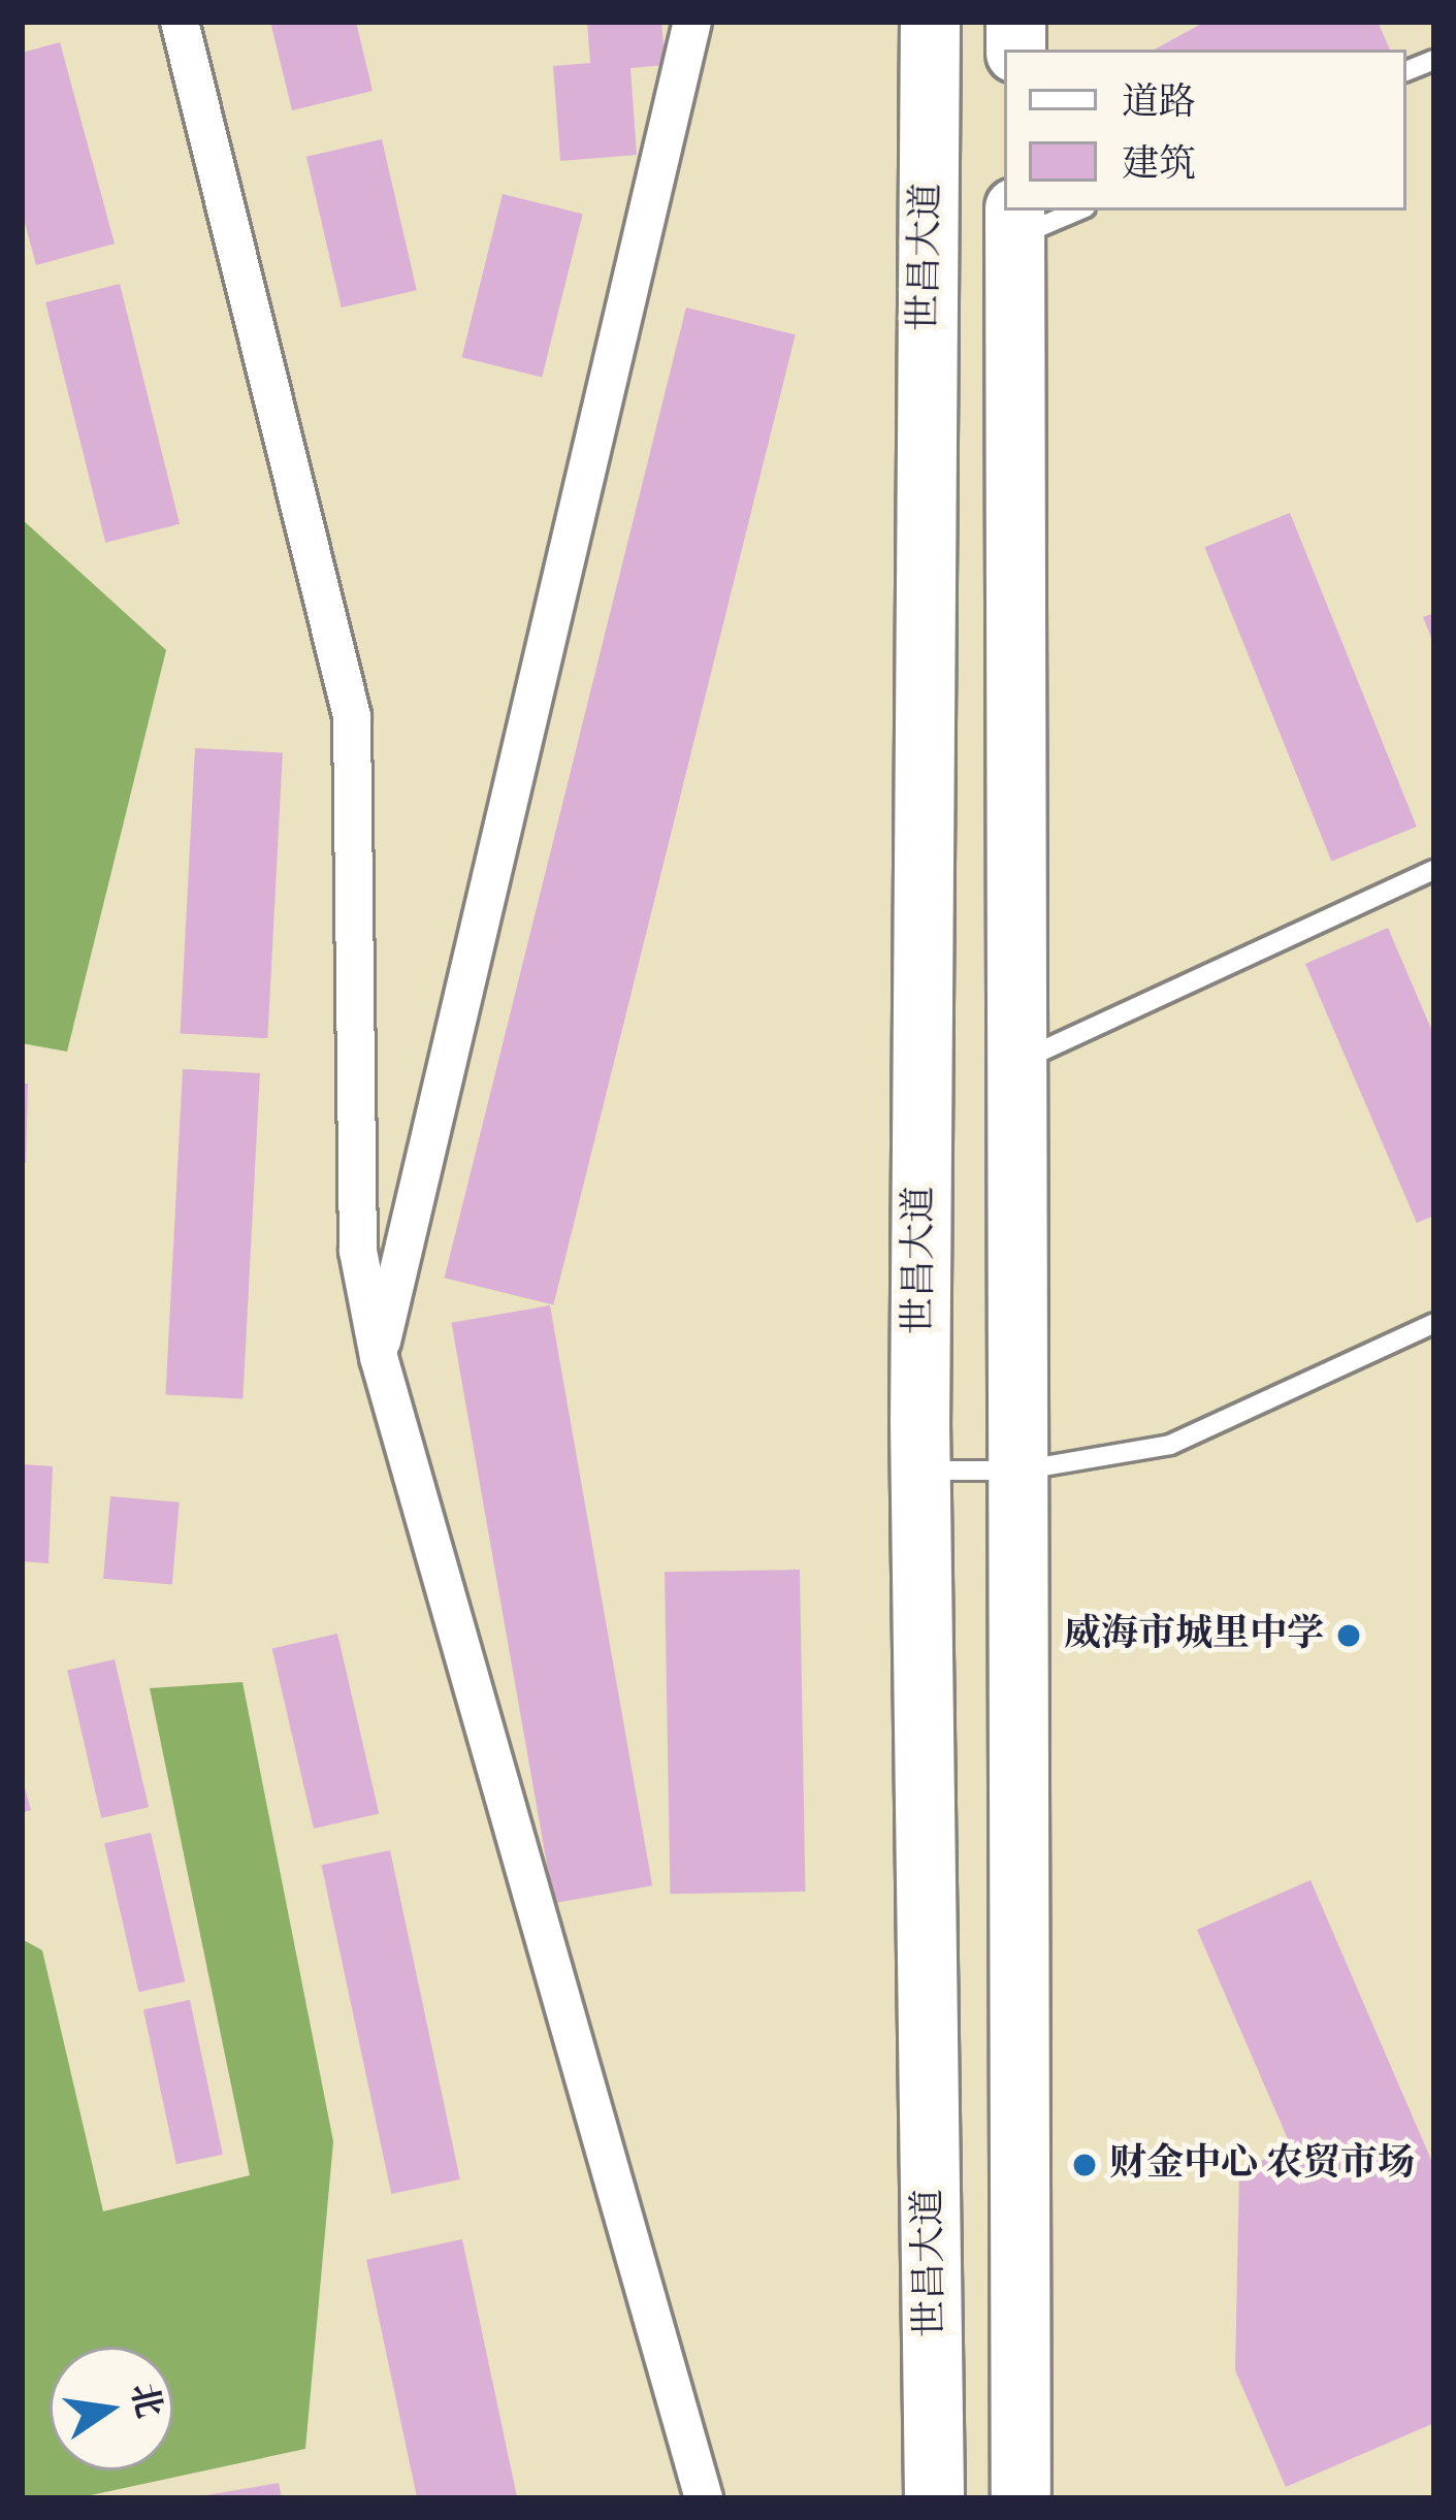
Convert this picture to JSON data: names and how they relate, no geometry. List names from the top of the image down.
{
  "streets": {
    "main road": ["世昌大道"]
  },
  "places": ["威海市城里中学", "财金中心 农贸市场"],
  "legend": ["道路", "建筑"],
  "north": "right"
}
